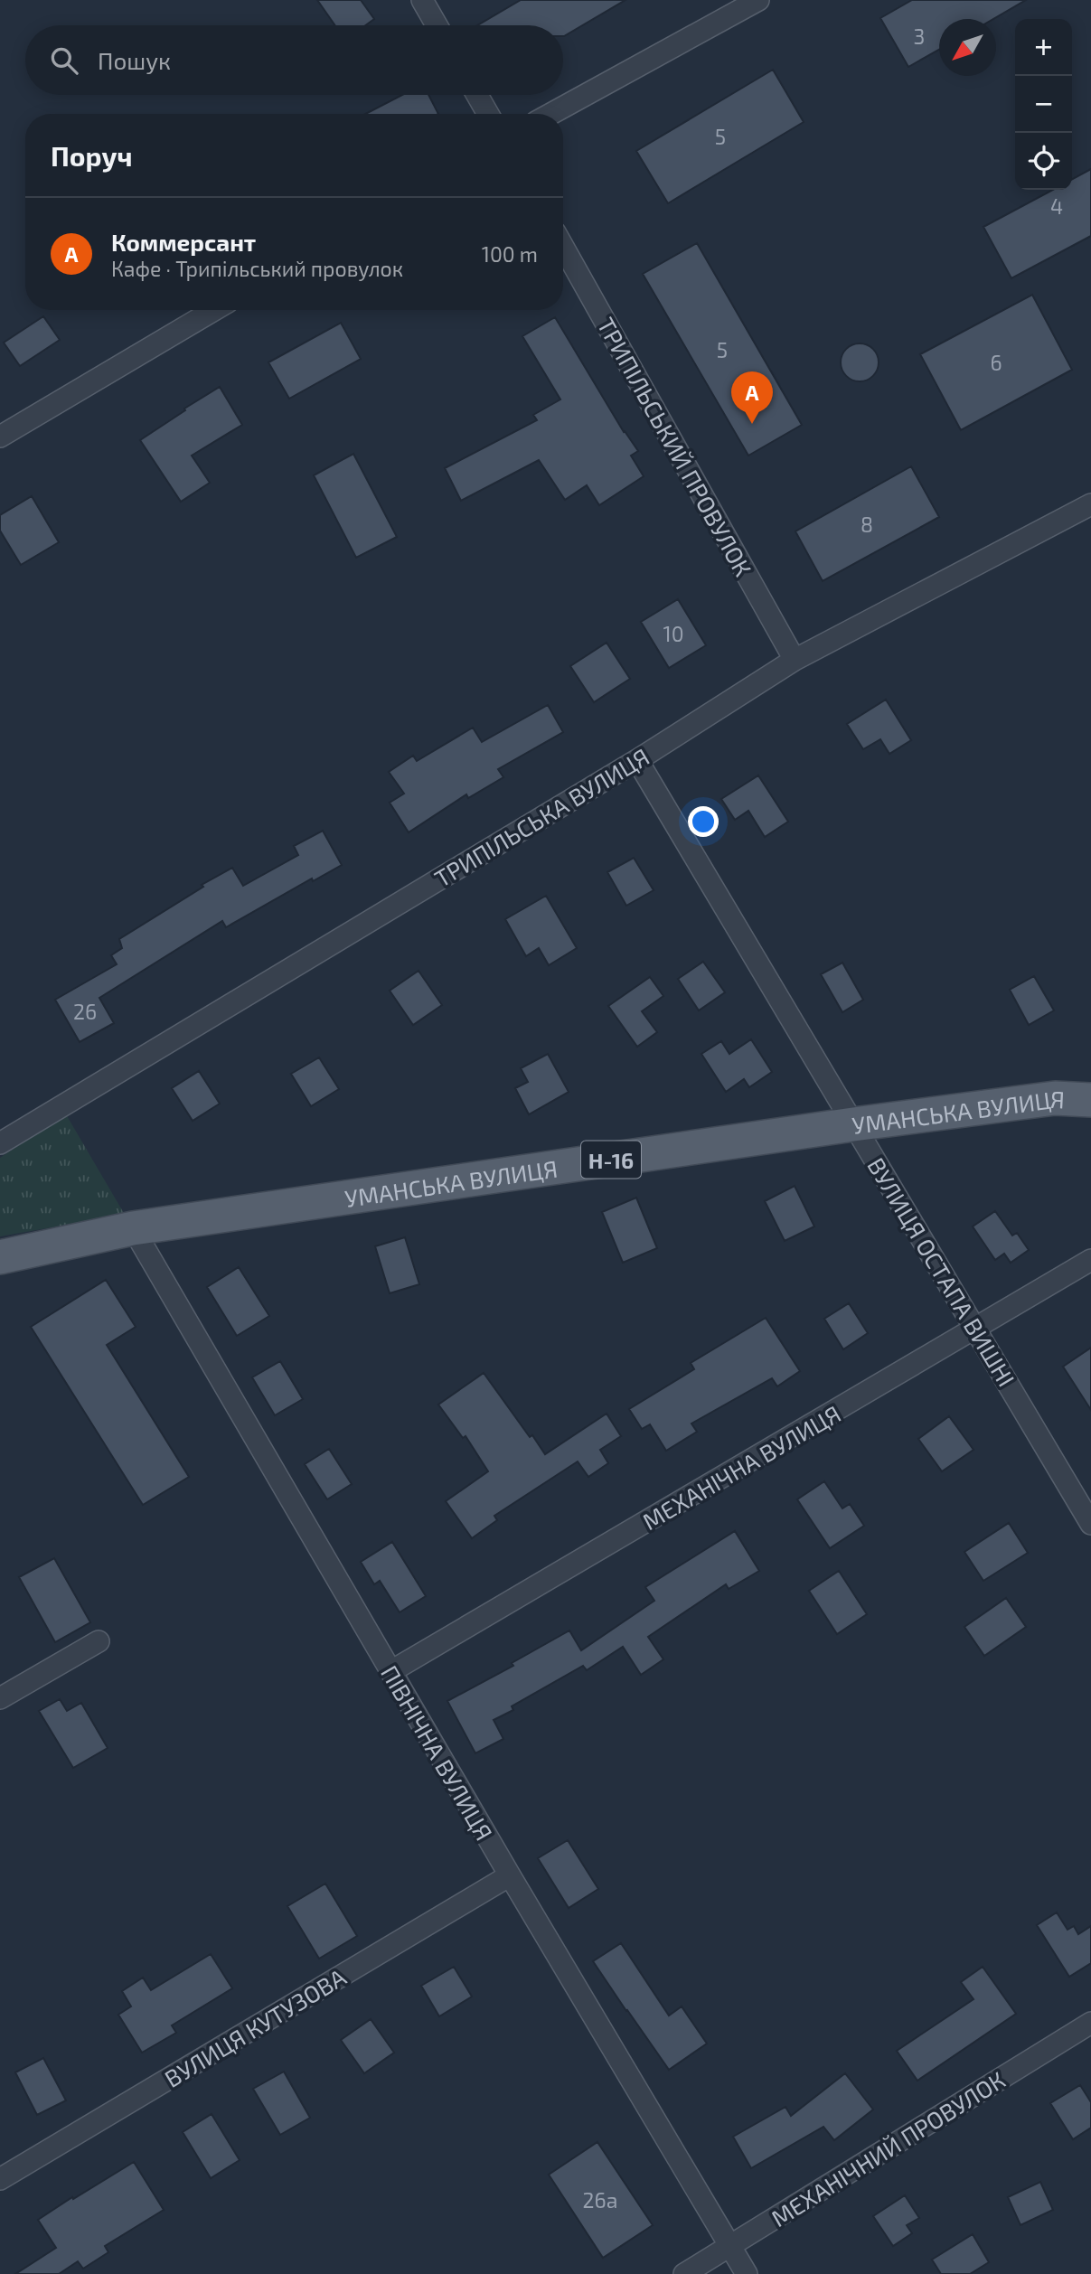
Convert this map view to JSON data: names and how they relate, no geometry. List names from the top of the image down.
{
  "streets": {
    "main road": ["УМАНСЬКА ВУЛИЦЯ", "Н-16"],
    "street": [
      "ТРИПІЛЬСЬКИЙ ПРОВУЛОК",
      "ТРИПІЛЬСЬКА ВУЛИЦЯ",
      "ВУЛИЦЯ ОСТАПА ВИШНІ",
      "МЕХАНІЧНА ВУЛИЦЯ",
      "ПІВНІЧНА ВУЛИЦЯ",
      "ВУЛИЦЯ КУТУЗОВА",
      "МЕХАНІЧНИЙ ПРОВУЛОК"
    ]
  },
  "crossings": [
    ["ТРИПІЛЬСЬКИЙ ПРОВУЛОК", "ТРИПІЛЬСЬКА ВУЛИЦЯ"],
    ["ТРИПІЛЬСЬКА ВУЛИЦЯ", "ВУЛИЦЯ ОСТАПА ВИШНІ"],
    ["УМАНСЬКА ВУЛИЦЯ", "ВУЛИЦЯ ОСТАПА ВИШНІ"],
    ["УМАНСЬКА ВУЛИЦЯ", "ПІВНІЧНА ВУЛИЦЯ"],
    ["ВУЛИЦЯ ОСТАПА ВИШНІ", "МЕХАНІЧНА ВУЛИЦЯ"],
    ["МЕХАНІЧНА ВУЛИЦЯ", "ПІВНІЧНА ВУЛИЦЯ"],
    ["ПІВНІЧНА ВУЛИЦЯ", "ВУЛИЦЯ КУТУЗОВА"],
    ["ПІВНІЧНА ВУЛИЦЯ", "МЕХАНІЧНИЙ ПРОВУЛОК"]
  ],
  "house_numbers": [
    "3",
    "5",
    "4",
    "5",
    "6",
    "8",
    "10",
    "26",
    "26а"
  ],
  "north": "bottom left",
  "page": {
    "map_buttons": ["+", "−"],
    "search": "Пошук",
    "heading": "Поруч",
    "list": [
      {
        "mark": "A",
        "name": "Коммерсант",
        "note": "Кафе · Трипільський провулок",
        "value": "100 m"
      }
    ],
    "pins": "A"
  }
}
